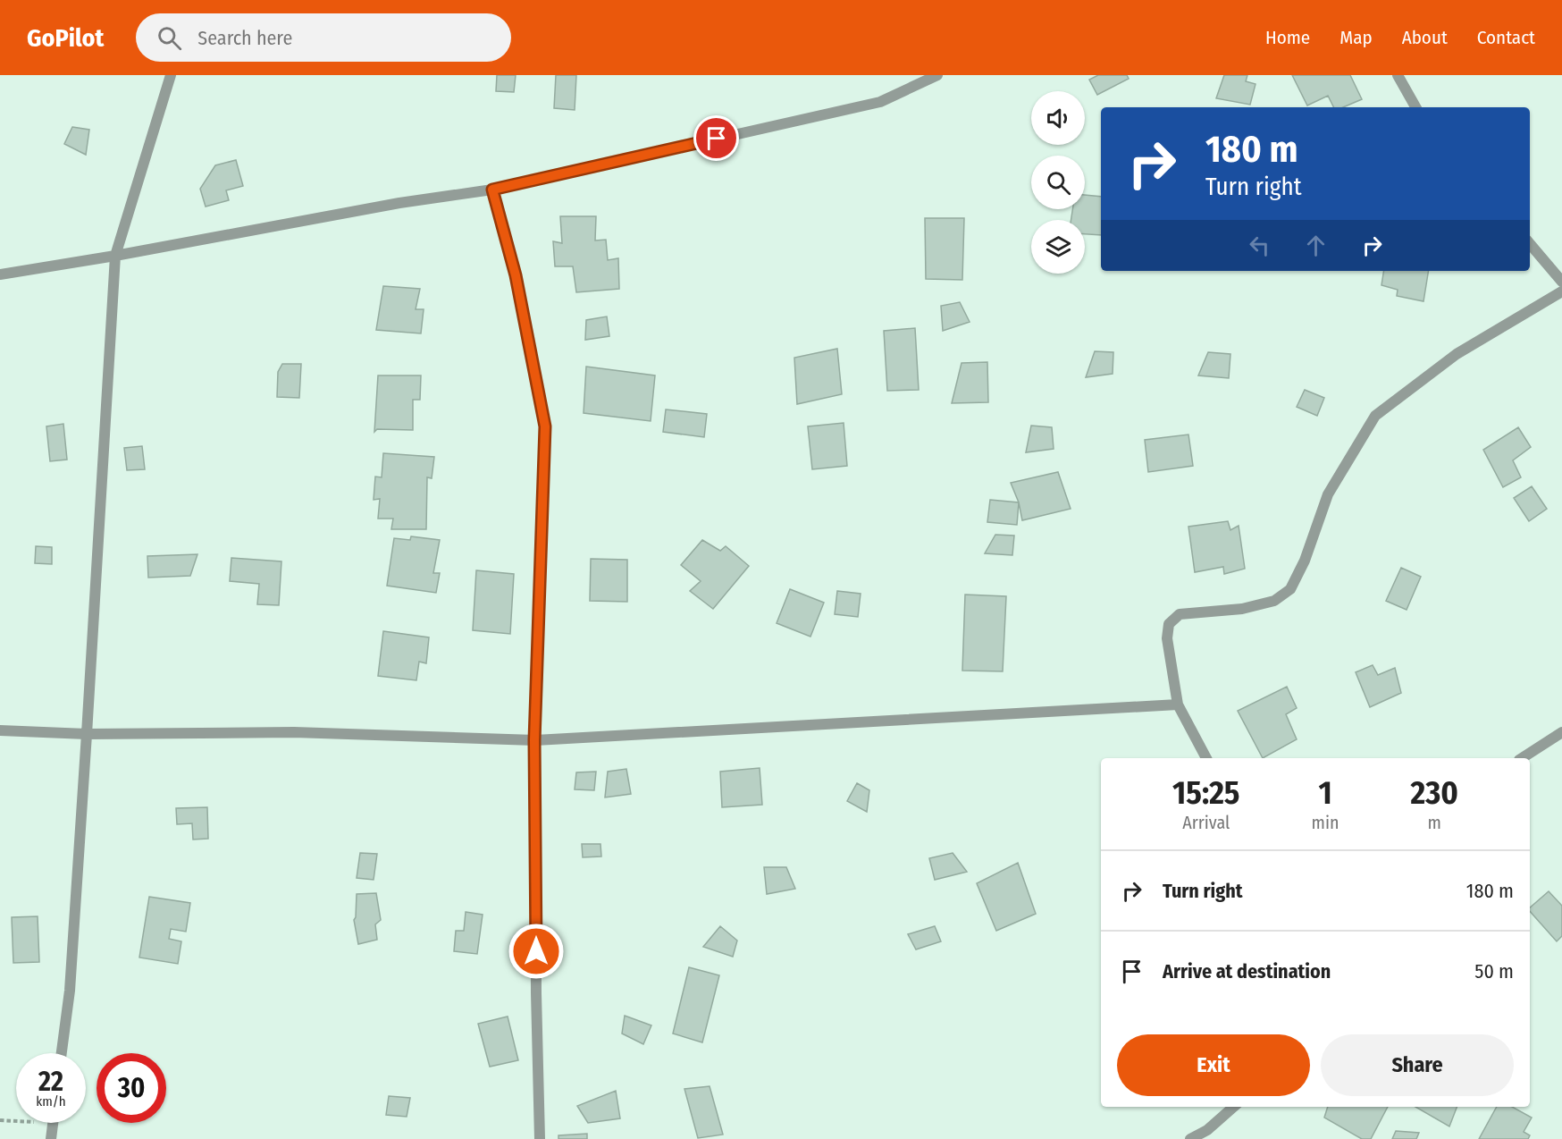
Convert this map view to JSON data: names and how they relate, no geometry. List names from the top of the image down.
{
  "page": {
    "header": "GoPilot",
    "search": "Search here",
    "nav": [
      "Home",
      "Map",
      "About",
      "Contact"
    ],
    "turn": ["180 m", "Turn right"],
    "eta": [
      "15:25",
      "Arrival",
      "1",
      "min",
      "230",
      "m"
    ],
    "list": [
      {
        "name": "Turn right",
        "value": "180 m"
      },
      {
        "name": "Arrive at destination",
        "value": "50 m"
      }
    ],
    "buttons": ["Exit", "Share"],
    "speed": "22 km/h",
    "limit": "30"
  }
}
